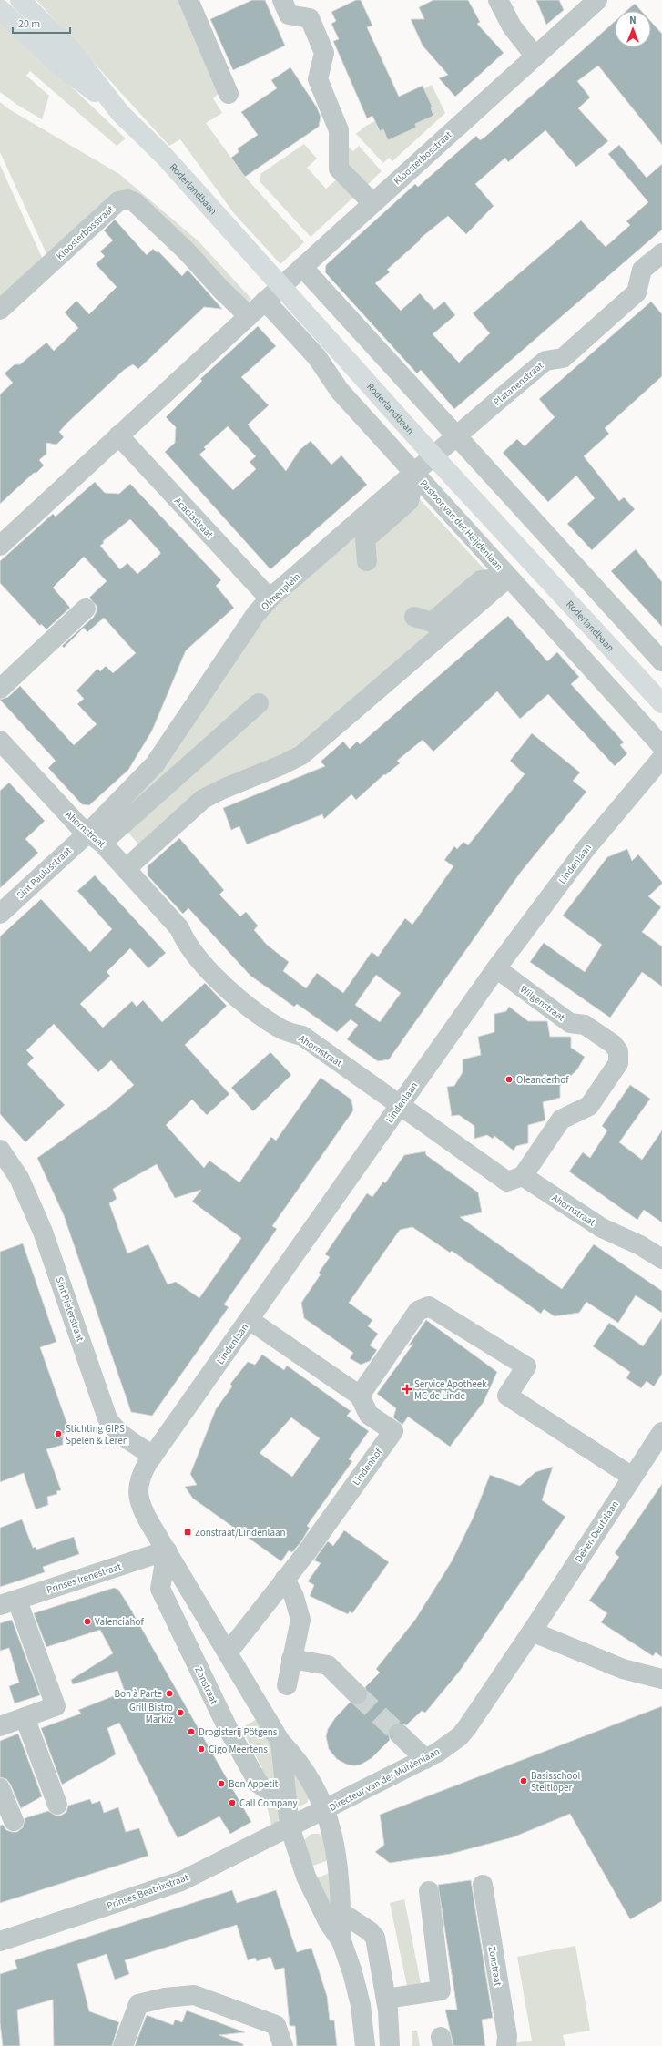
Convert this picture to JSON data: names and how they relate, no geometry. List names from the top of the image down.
{
  "streets": {
    "main road": ["Roderlandbaan"],
    "street": [
      "Kloosterbosstraat",
      "Platanenstraat",
      "Acaciastraat",
      "Pastoor van der Heijdenlaan",
      "Olmenplein",
      "Ahornstraat",
      "Lindenlaan",
      "Sint Paulusstraat",
      "Wilgenstraat",
      "Sint Pieterstraat",
      "Lindenhof",
      "Deken Deutzlaan",
      "Prinses Irenestraat",
      "Zonstraat",
      "Directeur van der Mühlenlaan",
      "Prinses Beatrixstraat"
    ]
  },
  "crossings": [
    ["Kloosterbosstraat", "Acaciastraat"],
    ["Kloosterbosstraat", "Pastoor van der Heijdenlaan"],
    ["Platanenstraat", "Pastoor van der Heijdenlaan"],
    ["Platanenstraat", "Olmenplein"],
    ["Acaciastraat", "Olmenplein"],
    ["Pastoor van der Heijdenlaan", "Olmenplein"],
    ["Olmenplein", "Ahornstraat"],
    ["Olmenplein", "Sint Paulusstraat"],
    ["Ahornstraat", "Lindenlaan"],
    ["Ahornstraat", "Sint Paulusstraat"],
    ["Ahornstraat", "Wilgenstraat"],
    ["Lindenlaan", "Wilgenstraat"],
    ["Lindenlaan", "Sint Pieterstraat"],
    ["Deken Deutzlaan", "Directeur van der Mühlenlaan"],
    ["Prinses Irenestraat", "Zonstraat"]
  ],
  "places": {
    "other": [
      "Oleanderhof",
      "Stichting GIPS Spelen & Leren",
      "Valenciahof",
      "Bon à Parte",
      "Grill Bistro Markiz",
      "Drogisterij Pötgens",
      "Cigo Meertens",
      "Basisschool Steltloper",
      "Bon Appetit",
      "Call Company"
    ],
    "health": ["Service Apotheek MC de Linde"],
    "transit": ["Zonstraat/Lindenlaan"]
  },
  "scale_bar": "20 m",
  "north": "top"
}
